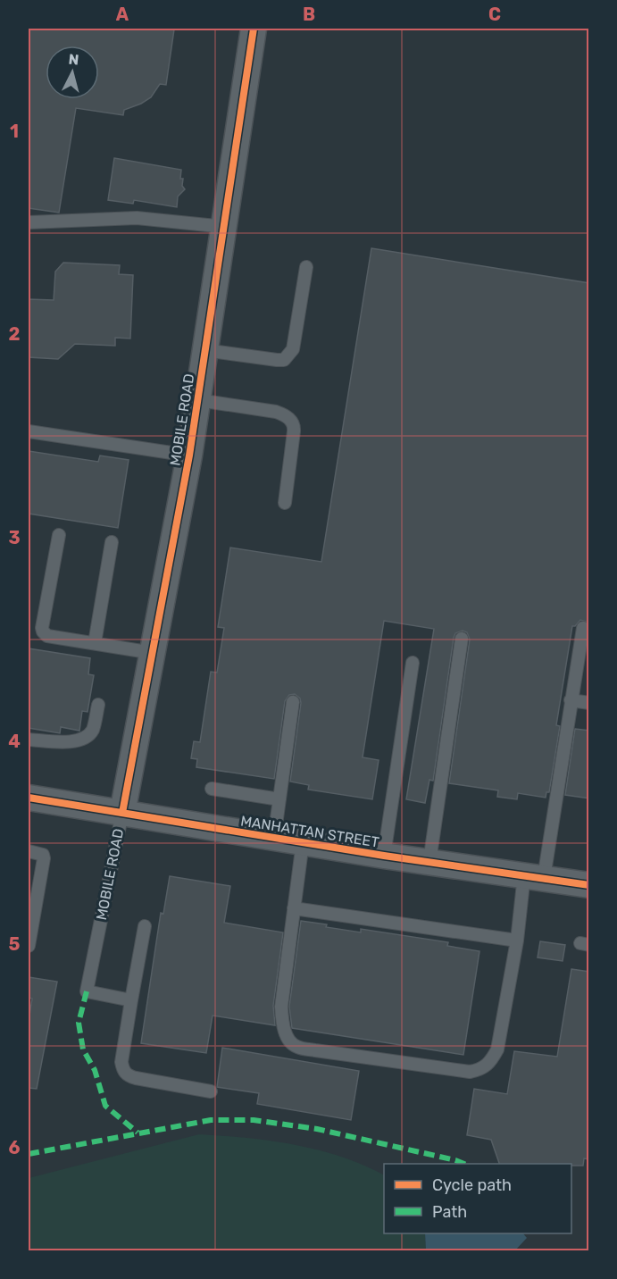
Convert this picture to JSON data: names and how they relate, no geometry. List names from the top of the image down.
{
  "streets": {
    "street": ["MOBILE ROAD", "MANHATTAN STREET"]
  },
  "crossings": [
    ["MOBILE ROAD", "MANHATTAN STREET"]
  ],
  "legend": ["Cycle path", "Path"],
  "north": "top",
  "grid": {
    "columns": ["A", "B", "C"],
    "rows": [
      "1",
      "2",
      "3",
      "4",
      "5",
      "6"
    ]
  }
}
